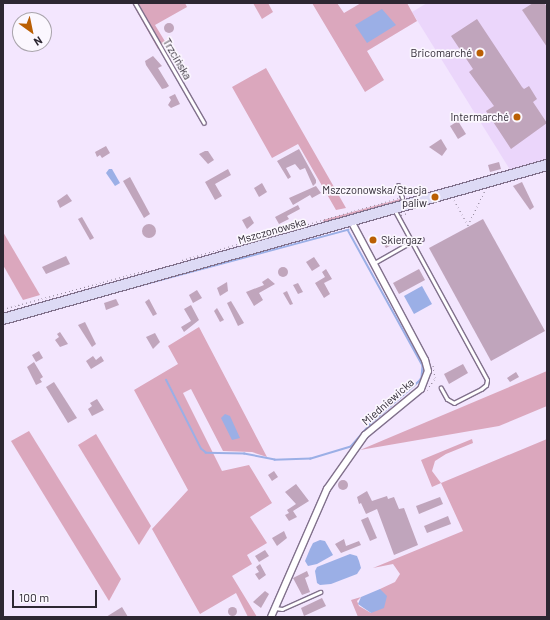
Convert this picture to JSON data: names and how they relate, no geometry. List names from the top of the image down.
{
  "streets": {
    "main road": ["Mszczonowska"],
    "street": ["Miedniewicka"],
    "lane": ["Trzcińska"]
  },
  "crossings": [
    ["Mszczonowska", "Miedniewicka"]
  ],
  "places": [
    "Bricomarché",
    "Intermarché",
    "Mszczonowska/Stacja paliw",
    "Skiergaz"
  ],
  "scale_bar": "100 m",
  "north": "bottom right"
}
